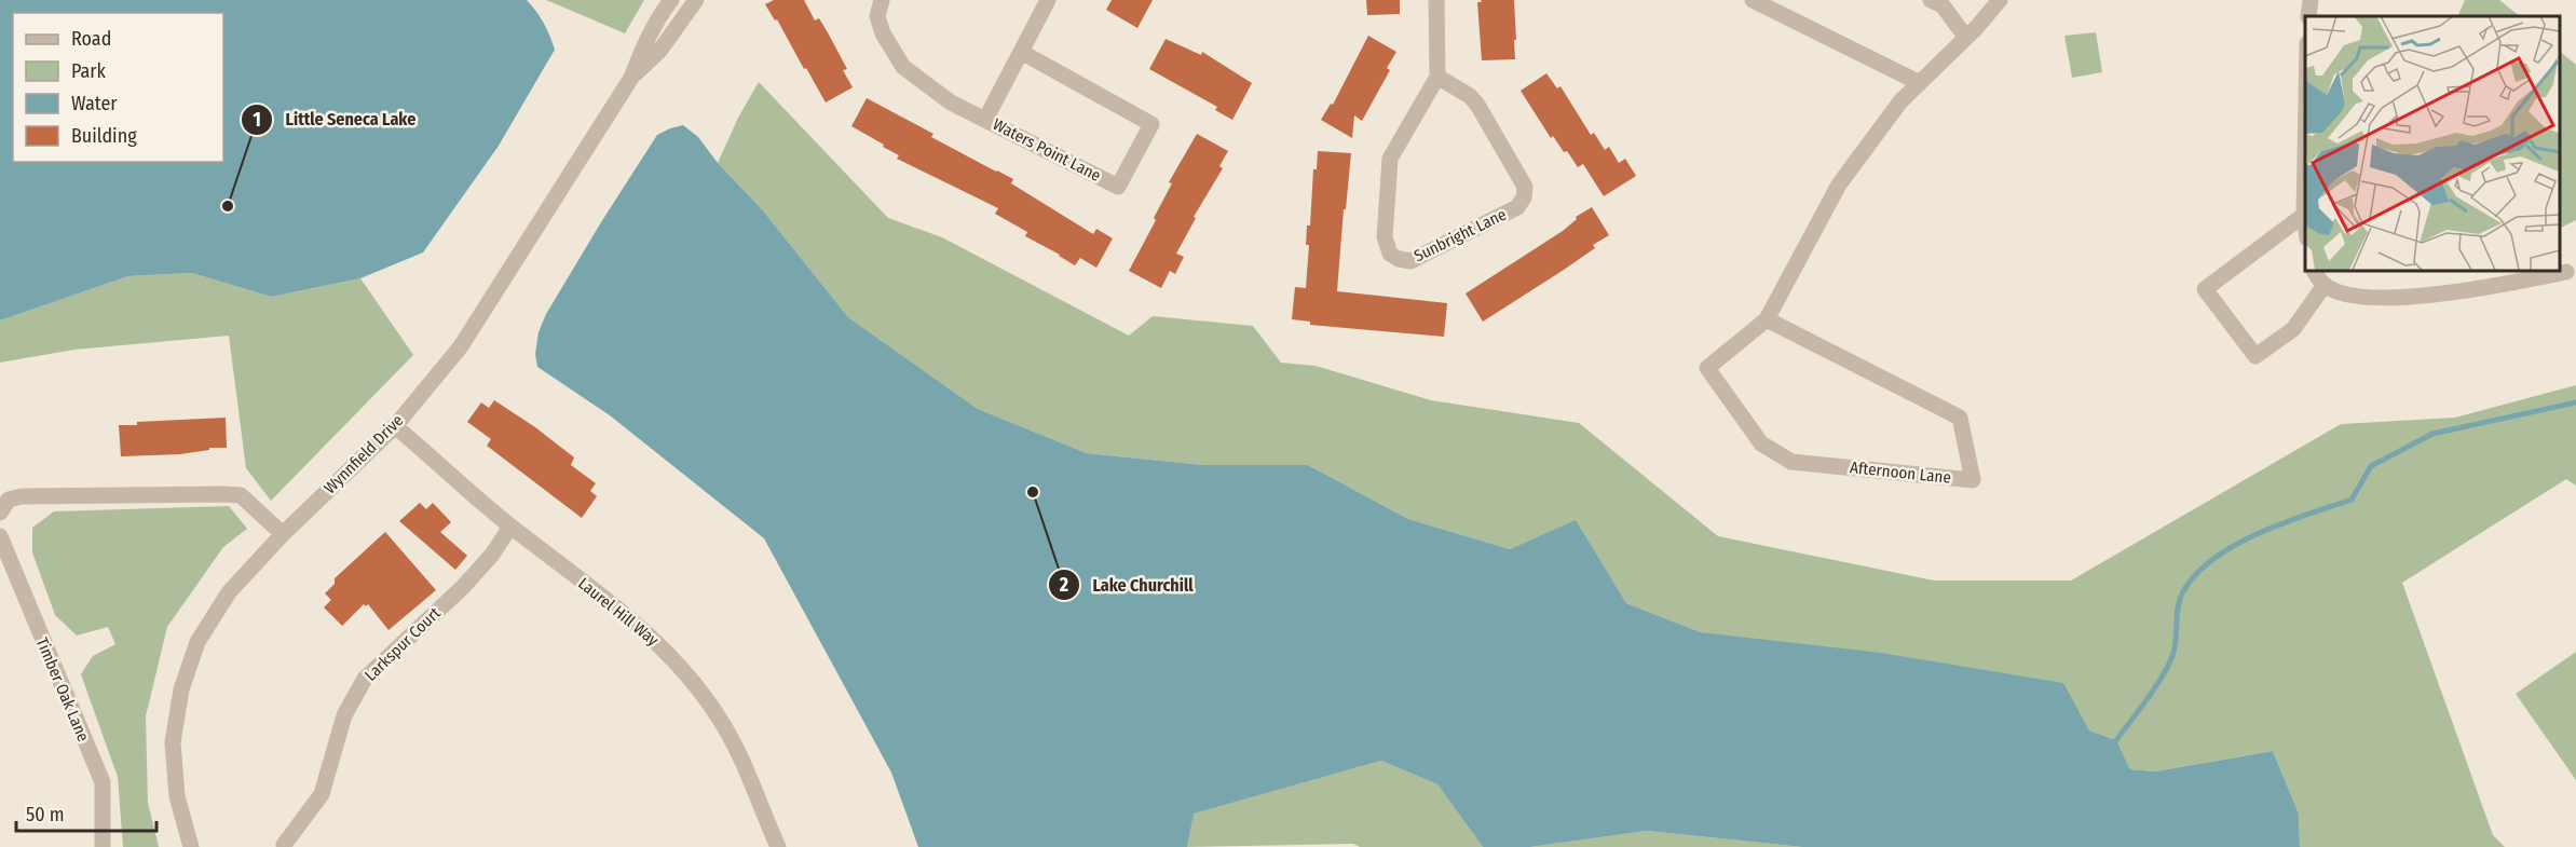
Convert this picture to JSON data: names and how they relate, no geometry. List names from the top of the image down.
{
  "streets": {
    "street": [
      "Waters Point Lane",
      "Sunbright Lane",
      "Wynnfield Drive",
      "Afternoon Lane",
      "Laurel Hill Way",
      "Larkspur Court",
      "Timber Oak Lane"
    ]
  },
  "crossings": [
    ["Wynnfield Drive", "Laurel Hill Way"],
    ["Laurel Hill Way", "Larkspur Court"]
  ],
  "places": ["Little Seneca Lake", "Lake Churchill"],
  "legend": [
    "Road",
    "Park",
    "Water",
    "Building"
  ],
  "scale_bar": "50 m"
}
